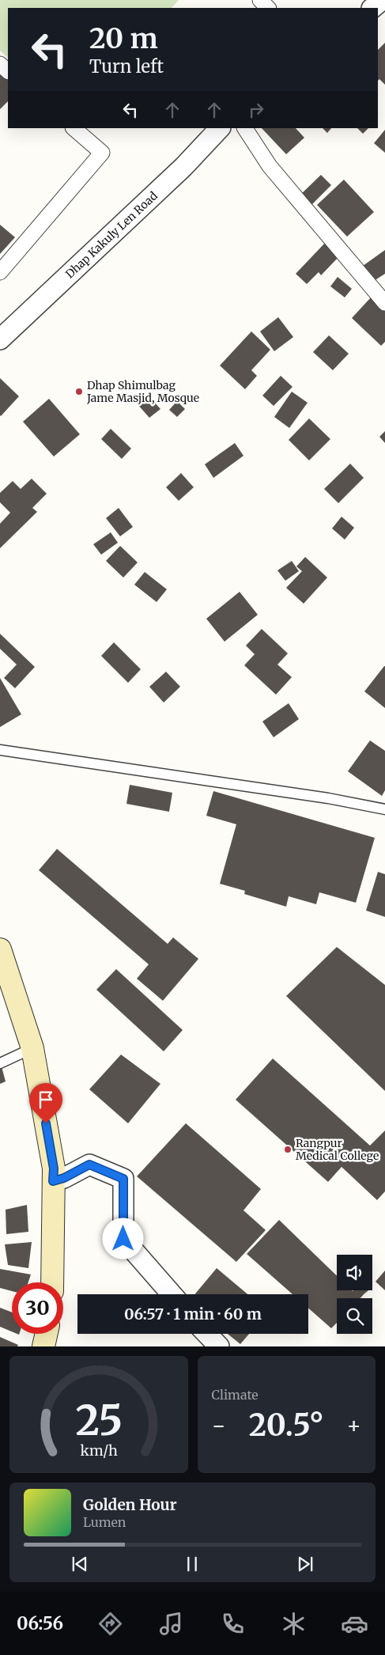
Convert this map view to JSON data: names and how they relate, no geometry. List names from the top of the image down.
{
  "streets": {
    "street": ["Dhap Kakuly Len Road"]
  },
  "places": ["Dhap Shimulbag Jame Masjid, Mosque", "Rangpur Medical College"],
  "page": {
    "turn": ["20 m", "Turn left"],
    "limit": "30",
    "trip": "06:57 · 1 min · 60 m",
    "tile": "Climate",
    "heat": ["−", "20.5°", "+"],
    "song": ["Golden Hour", "Lumen"],
    "tabs": "06:56",
    "gauge": ["25", "km/h"]
  }
}
